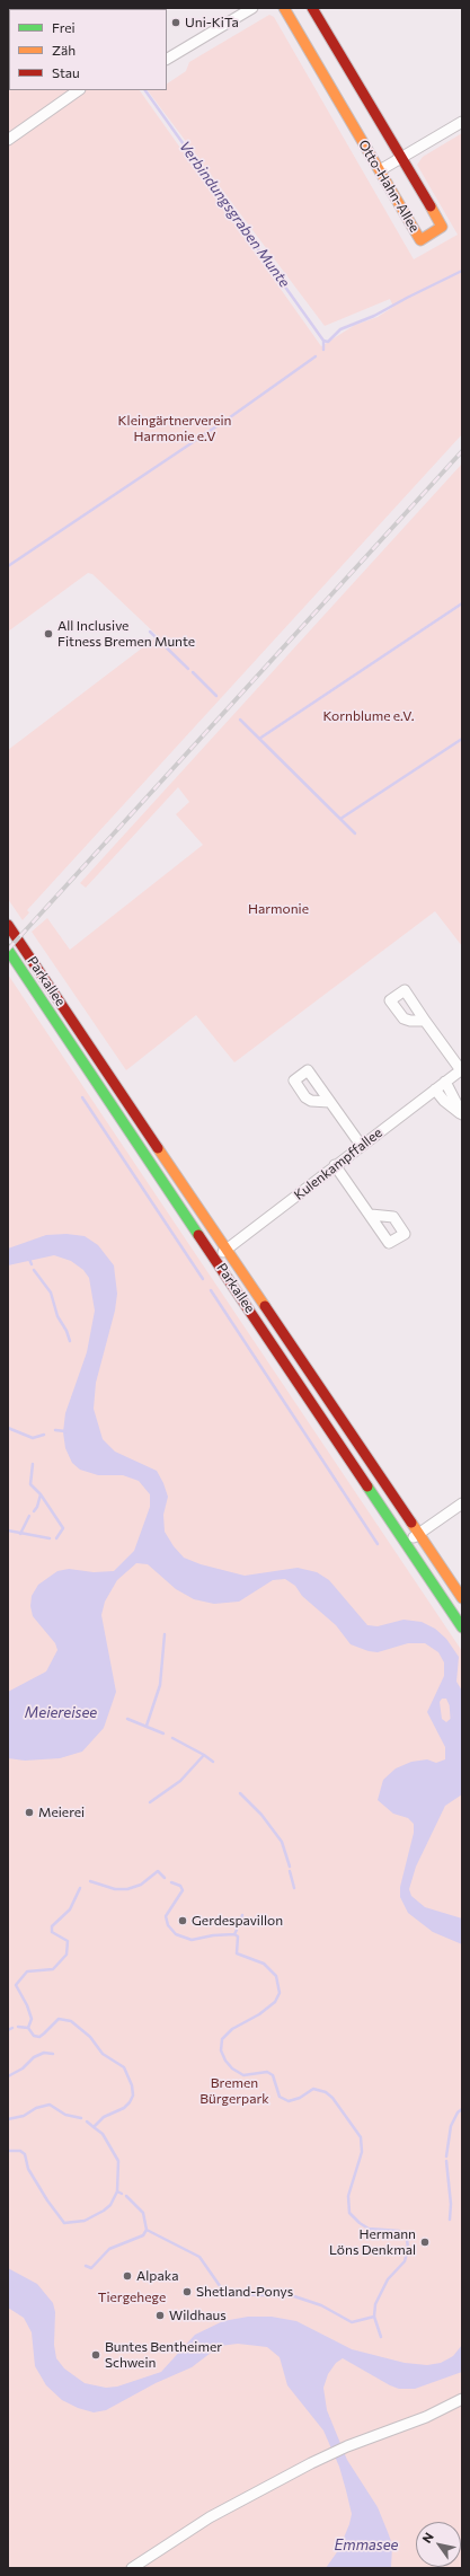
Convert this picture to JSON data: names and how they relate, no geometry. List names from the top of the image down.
{
  "streets": {
    "main road": ["Otto-Hahn-Allee", "Parkallee"],
    "street": ["Kulenkampffallee"]
  },
  "crossings": [
    ["Parkallee", "Kulenkampffallee"]
  ],
  "water": ["Verbindungsgraben Munte", "Meiereisee", "Emmasee"],
  "parks": [
    "Kleingärtnerverein Harmonie e.V",
    "Kornblume e.V.",
    "Harmonie",
    "Bremen Bürgerpark",
    "Tiergehege"
  ],
  "places": [
    "Uni-KiTa",
    "All Inclusive Fitness Bremen Munte",
    "Meierei",
    "Gerdespavillon",
    "Hermann Löns Denkmal",
    "Alpaka",
    "Shetland-Ponys",
    "Wildhaus",
    "Buntes Bentheimer Schwein"
  ],
  "legend": ["Frei", "Zäh", "Stau"],
  "north": "top left"
}
